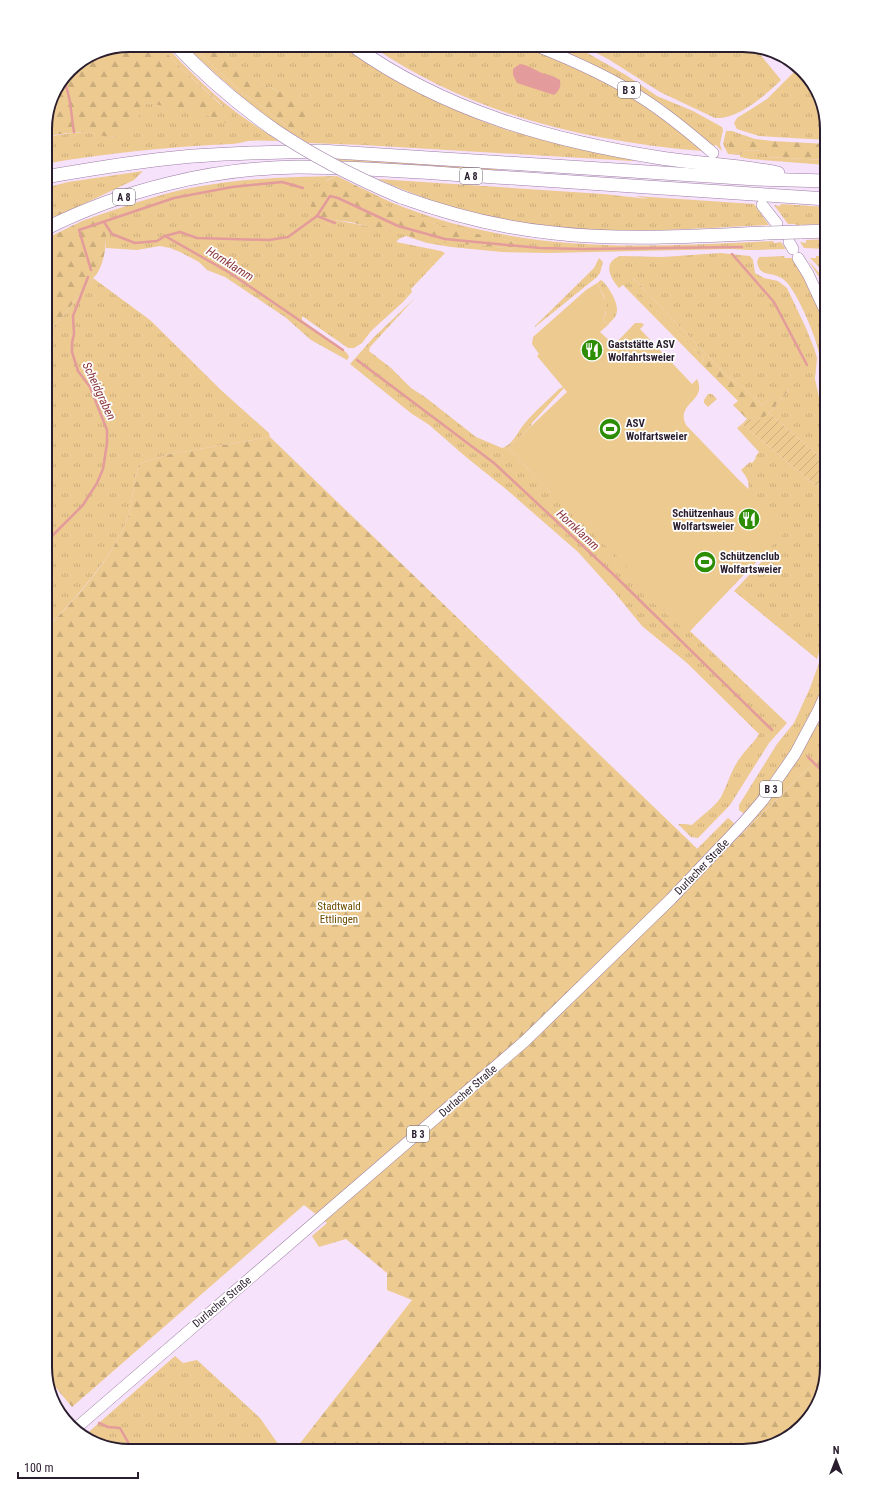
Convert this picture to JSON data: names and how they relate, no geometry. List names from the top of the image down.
{
  "streets": {
    "highway": ["A 8"],
    "main road": ["B 3", "Durlacher Straße"]
  },
  "water": ["Hornklamm", "Scheidgraben"],
  "parks": ["Stadtwald Ettlingen"],
  "places": {
    "restaurant": ["Gaststätte ASV Wolfahrtsweier", "Schützenhaus Wolfartsweier"],
    "sports": ["ASV Wolfartsweier", "Schützenclub Wolfartsweier"]
  },
  "scale_bar": "100 m",
  "north": "top"
}
